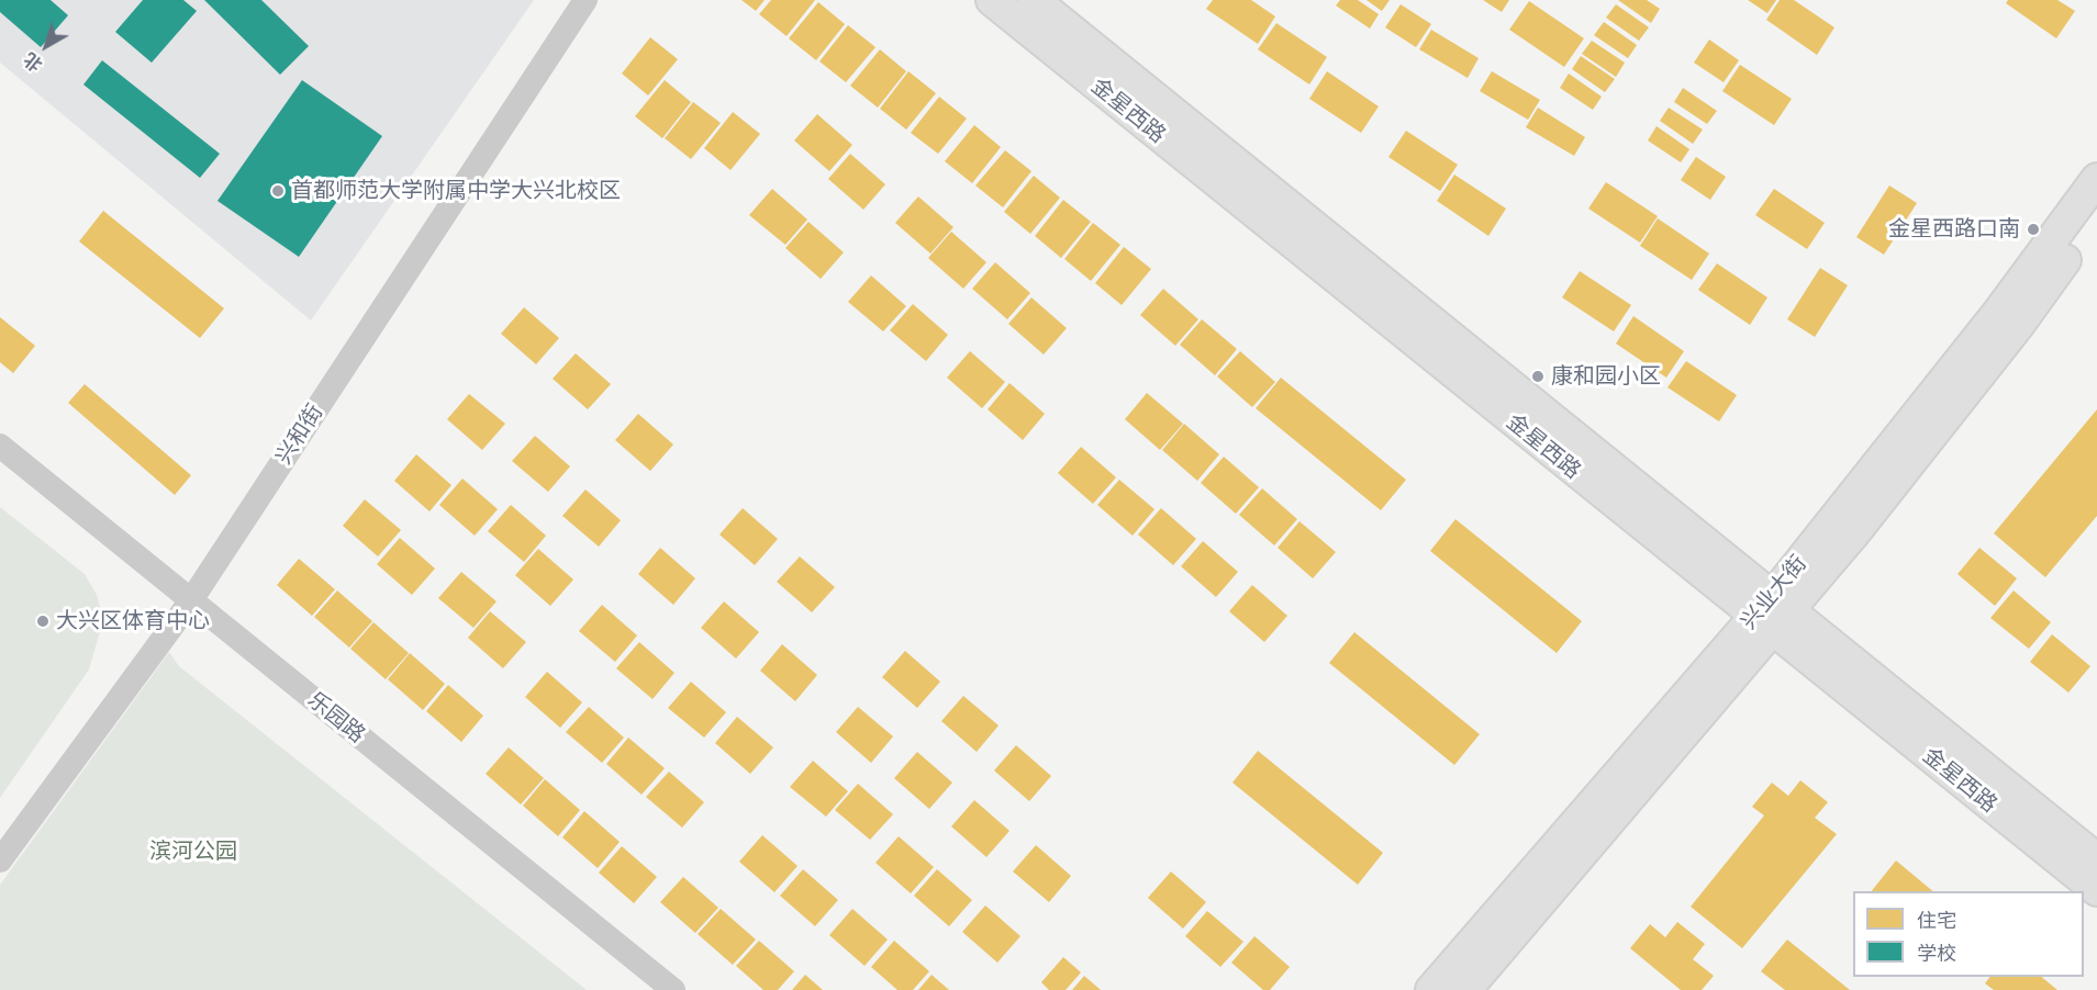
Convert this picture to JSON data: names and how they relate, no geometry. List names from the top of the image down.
{
  "streets": {
    "main road": ["金星西路", "兴业大街"],
    "street": ["兴和街", "乐园路"]
  },
  "crossings": [
    ["金星西路", "兴业大街"],
    ["兴和街", "乐园路"]
  ],
  "parks": ["滨河公园"],
  "places": [
    "首都师范大学附属中学大兴北校区",
    "金星西路口南",
    "康和园小区",
    "大兴区体育中心"
  ],
  "legend": ["住宅", "学校"],
  "north": "bottom left"
}
